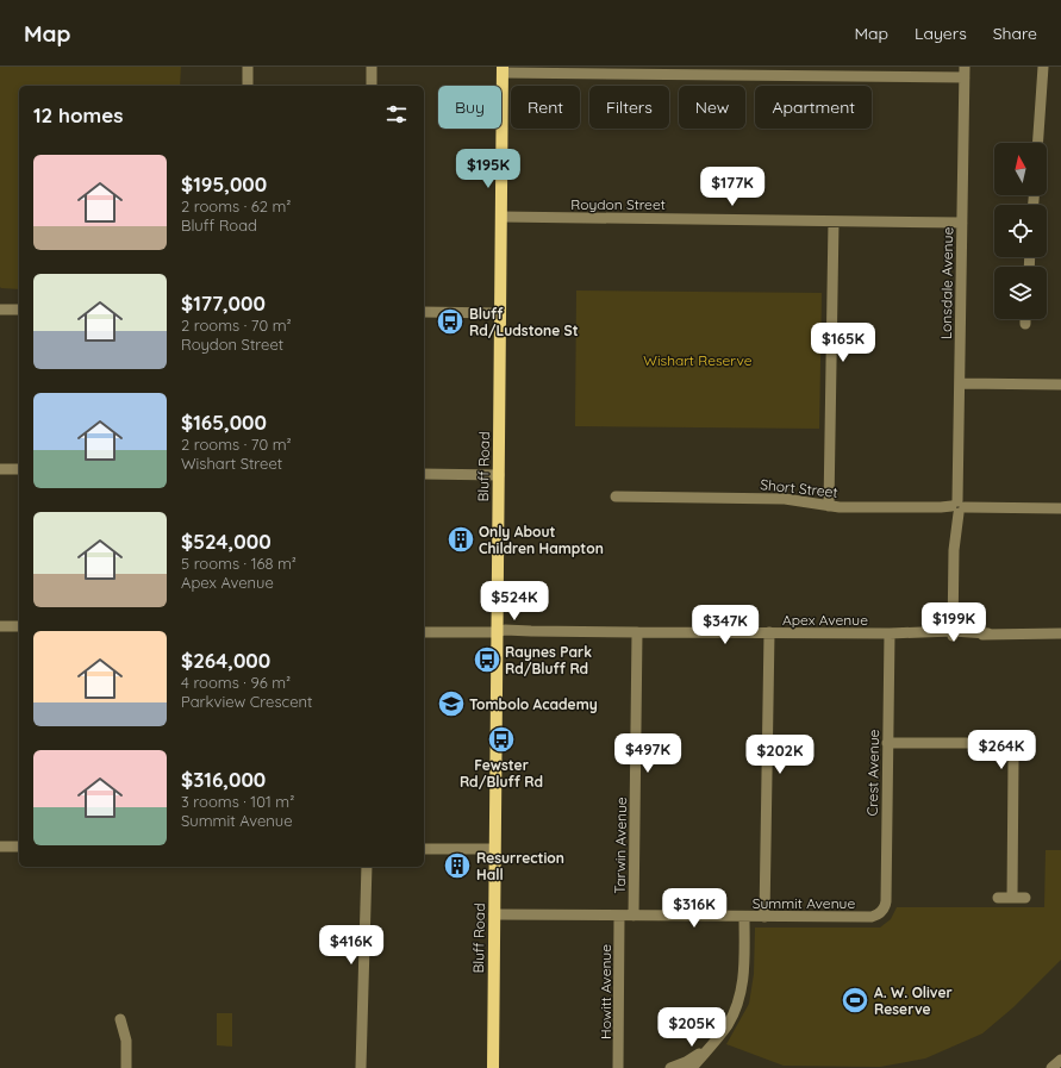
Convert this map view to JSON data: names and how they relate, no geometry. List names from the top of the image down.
{
  "streets": {
    "main road": ["Bluff Road"],
    "street": [
      "Roydon Street",
      "Lonsdale Avenue",
      "Short Street",
      "Apex Avenue",
      "Crest Avenue",
      "Tarwin Avenue",
      "Summit Avenue",
      "Howitt Avenue"
    ]
  },
  "crossings": [
    ["Roydon Street", "Lonsdale Avenue"],
    ["Roydon Street", "Bluff Road"],
    ["Lonsdale Avenue", "Short Street"],
    ["Lonsdale Avenue", "Apex Avenue"],
    ["Bluff Road", "Apex Avenue"],
    ["Bluff Road", "Summit Avenue"],
    ["Apex Avenue", "Crest Avenue"],
    ["Apex Avenue", "Tarwin Avenue"],
    ["Crest Avenue", "Summit Avenue"],
    ["Tarwin Avenue", "Summit Avenue"],
    ["Summit Avenue", "Howitt Avenue"]
  ],
  "parks": ["Wishart Reserve"],
  "places": {
    "bus stop": ["Bluff Rd/Ludstone St", "Raynes Park Rd/Bluff Rd", "Fewster Rd/Bluff Rd"],
    "building": ["Only About Children Hampton", "Resurrection Hall"],
    "school or university": ["Tombolo Academy"],
    "sports": ["A. W. Oliver Reserve"]
  },
  "north": "top",
  "page": {
    "header": "Map",
    "nav": ["Map", "Layers", "Share"],
    "chip": [
      "Buy",
      "Rent",
      "Filters",
      "New",
      "Apartment"
    ],
    "heading": "12 homes",
    "list": [
      {
        "name": "$195,000",
        "note": "2 rooms · 62 m² · Bluff Road"
      },
      {
        "name": "$177,000",
        "note": "2 rooms · 70 m² · Roydon Street"
      },
      {
        "name": "$165,000",
        "note": "2 rooms · 70 m² · Wishart Street"
      },
      {
        "name": "$524,000",
        "note": "5 rooms · 168 m² · Apex Avenue"
      },
      {
        "name": "$264,000",
        "note": "4 rooms · 96 m² · Parkview Crescent"
      },
      {
        "name": "$316,000",
        "note": "3 rooms · 101 m² · Summit Avenue"
      }
    ],
    "price": [
      "$195K",
      "$177K",
      "$165K",
      "$524K",
      "$199K",
      "$347K",
      "$264K",
      "$497K",
      "$202K",
      "$316K",
      "$416K",
      "$205K"
    ]
  }
}
